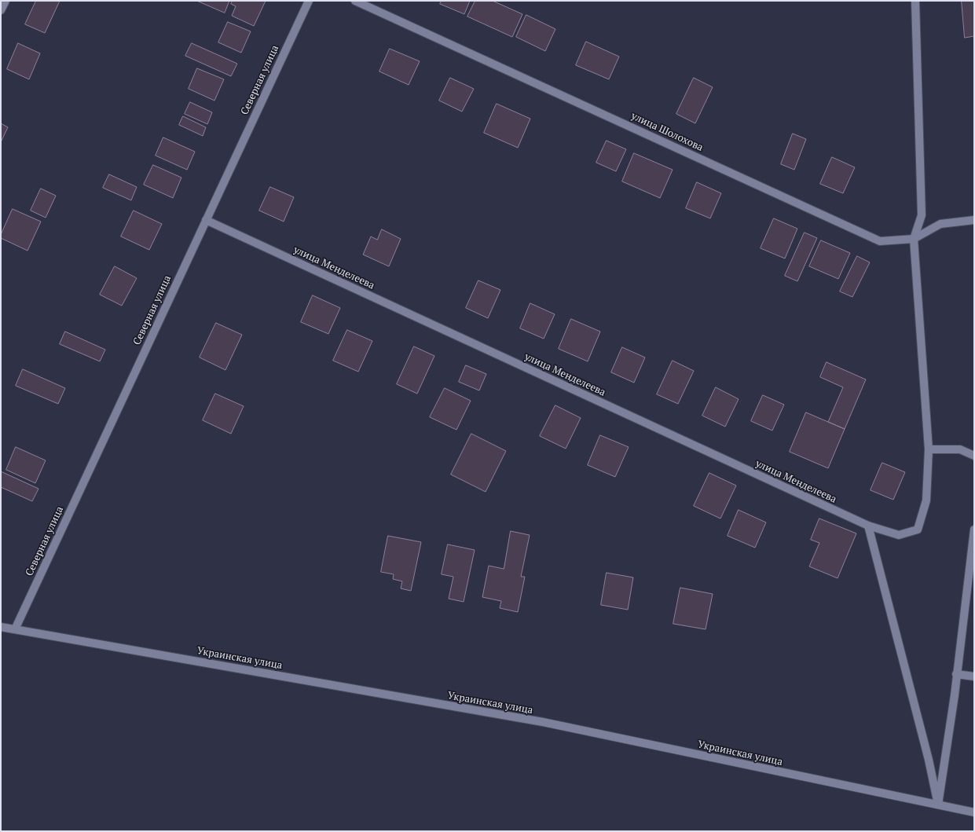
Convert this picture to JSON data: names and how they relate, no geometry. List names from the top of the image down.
{
  "streets": {
    "street": [
      "Северная улица",
      "улица Шолохова",
      "улица Менделеева",
      "Украинская улица"
    ]
  },
  "crossings": [
    ["Северная улица", "улица Менделеева"],
    ["Северная улица", "Украинская улица"]
  ]
}
